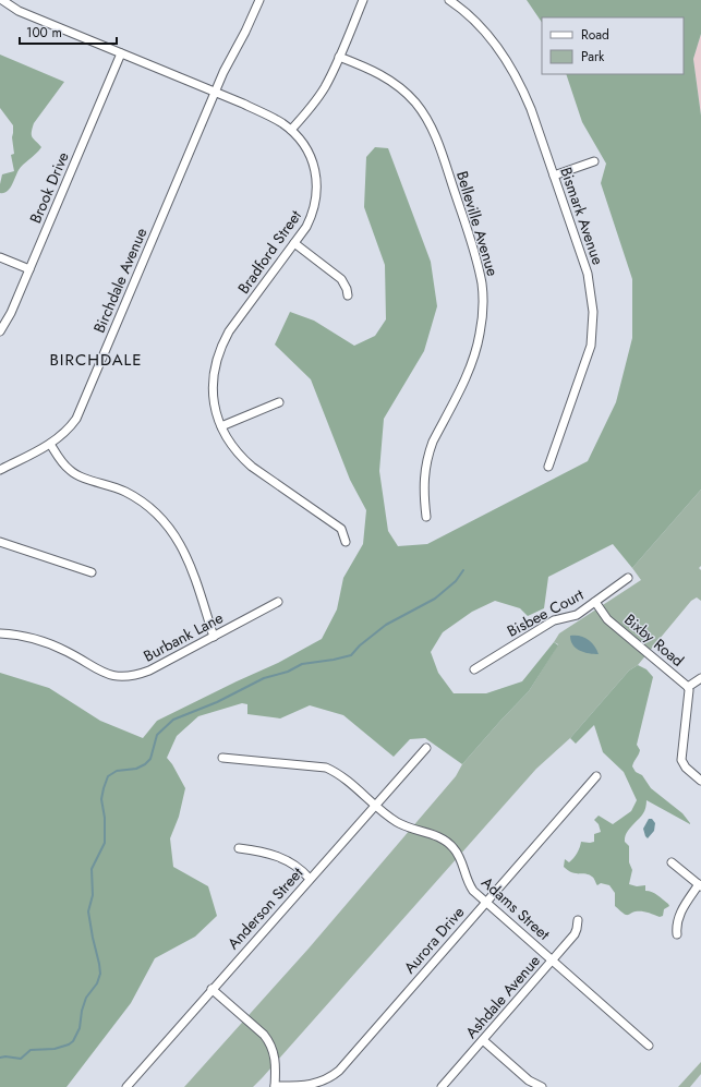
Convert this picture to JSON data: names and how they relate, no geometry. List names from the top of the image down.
{
  "streets": {
    "street": [
      "Brook Drive",
      "Bismark Avenue",
      "Belleville Avenue",
      "Bradford Street",
      "Birchdale Avenue",
      "Bisbee Court",
      "Burbank Lane",
      "Bixby Road",
      "Anderson Street",
      "Adams Street",
      "Aurora Drive",
      "Ashdale Avenue"
    ]
  },
  "crossings": [
    ["Brook Drive", "Bradford Street"],
    ["Bradford Street", "Birchdale Avenue"],
    ["Bisbee Court", "Bixby Road"],
    ["Anderson Street", "Adams Street"],
    ["Adams Street", "Aurora Drive"],
    ["Adams Street", "Ashdale Avenue"]
  ],
  "districts": ["BIRCHDALE"],
  "legend": ["Road", "Park"],
  "scale_bar": "100 m"
}
